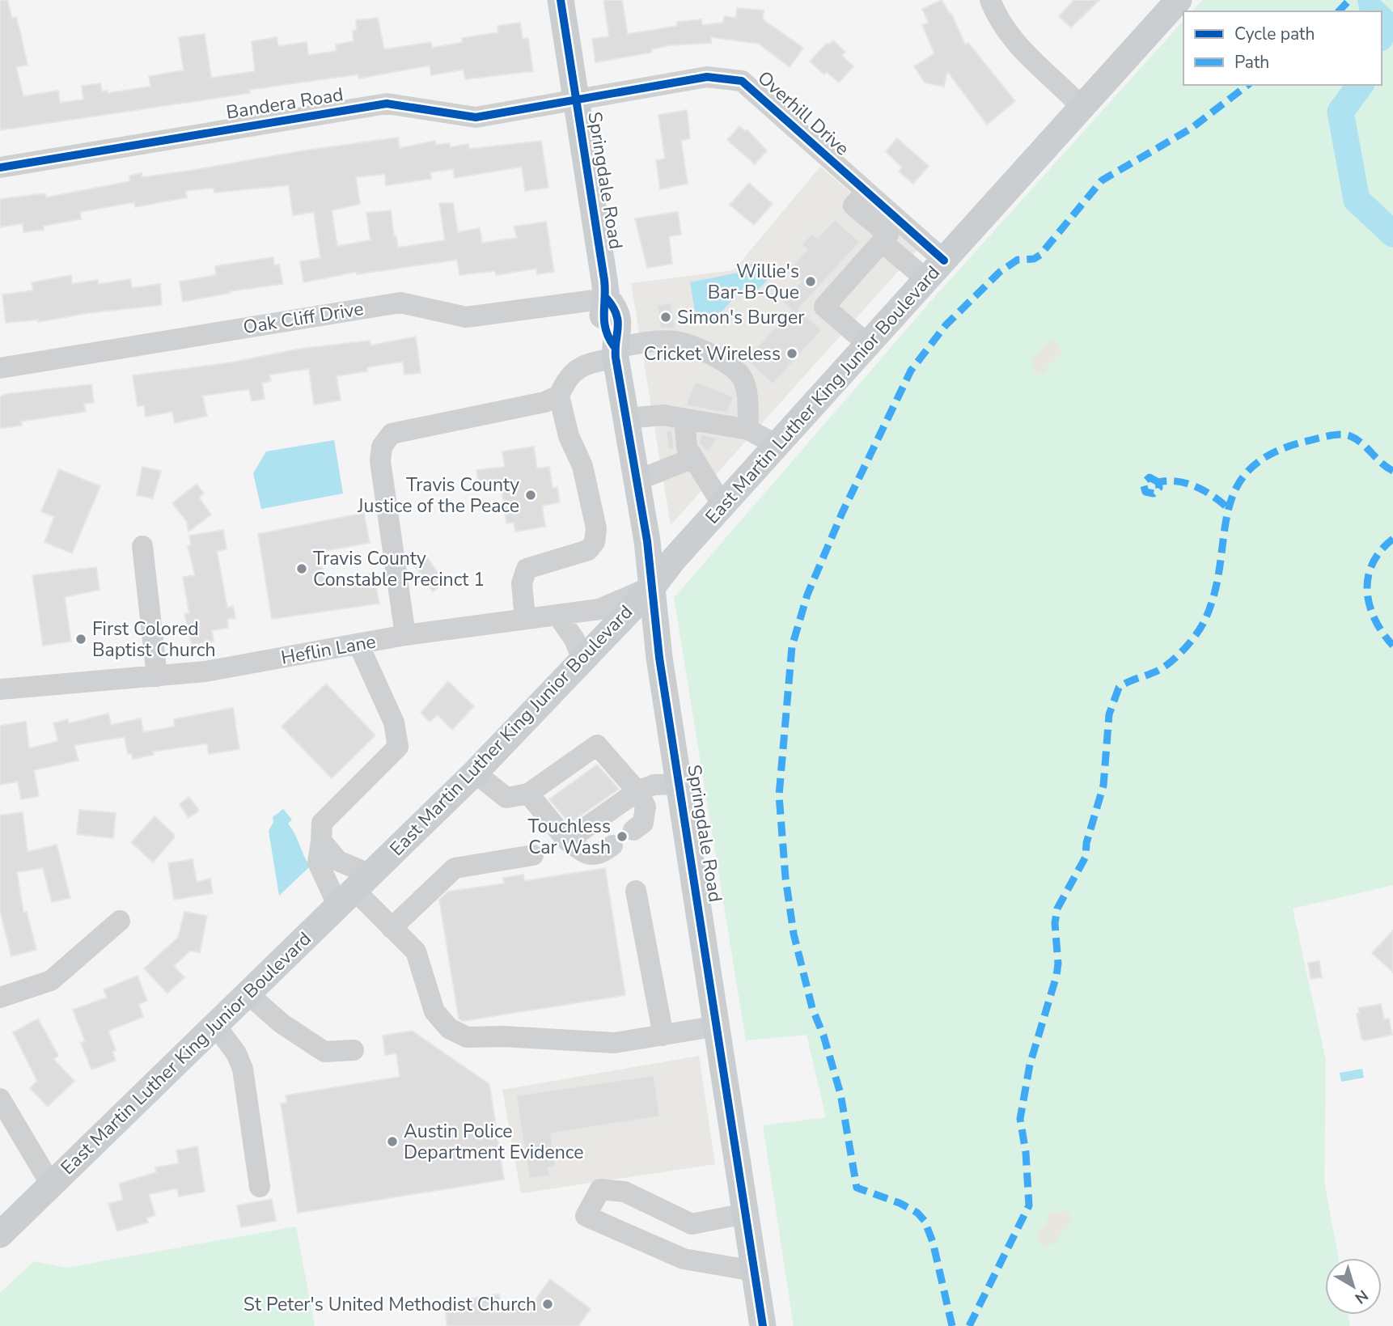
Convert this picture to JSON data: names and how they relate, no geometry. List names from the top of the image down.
{
  "streets": {
    "main road": ["Springdale Road", "East Martin Luther King Junior Boulevard"],
    "street": [
      "Bandera Road",
      "Overhill Drive",
      "Oak Cliff Drive",
      "Heflin Lane"
    ]
  },
  "crossings": [
    ["Bandera Road", "Overhill Drive"],
    ["Bandera Road", "Springdale Road"],
    ["Overhill Drive", "Springdale Road"],
    ["Overhill Drive", "East Martin Luther King Junior Boulevard"],
    ["Springdale Road", "Oak Cliff Drive"],
    ["Springdale Road", "East Martin Luther King Junior Boulevard"],
    ["Springdale Road", "Heflin Lane"],
    ["East Martin Luther King Junior Boulevard", "Heflin Lane"]
  ],
  "places": [
    "Willie's Bar-B-Que",
    "Simon's Burger",
    "Cricket Wireless",
    "Travis County Justice of the Peace",
    "Travis County Constable Precinct 1",
    "First Colored Baptist Church",
    "Touchless Car Wash",
    "Austin Police Department Evidence",
    "St Peter's United Methodist Church"
  ],
  "legend": ["Cycle path", "Path"],
  "north": "bottom right"
}
